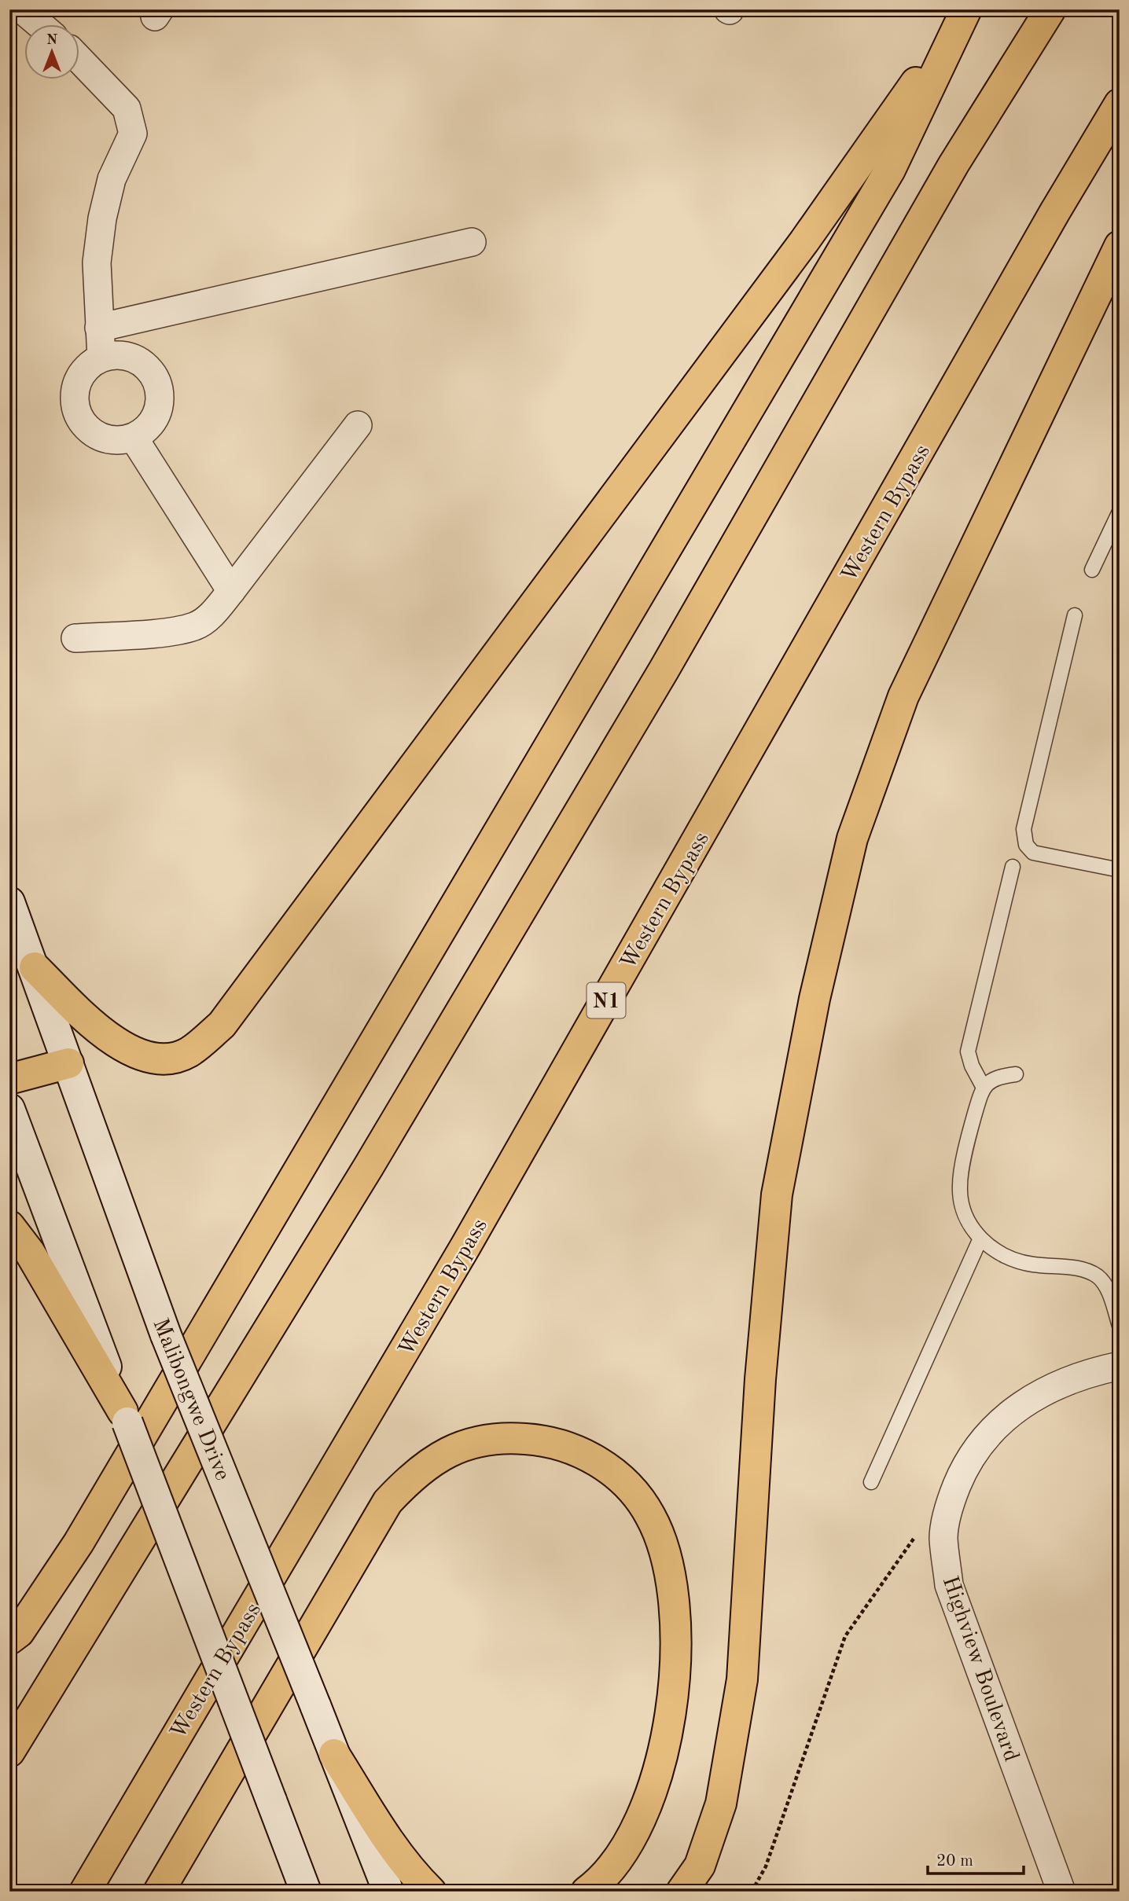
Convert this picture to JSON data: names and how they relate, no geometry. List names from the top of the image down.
{
  "streets": {
    "highway": ["Western Bypass", "N1"],
    "main road": ["Malibongwe Drive"],
    "street": ["Highview Boulevard"]
  },
  "scale_bar": "20 m",
  "north": "top"
}
